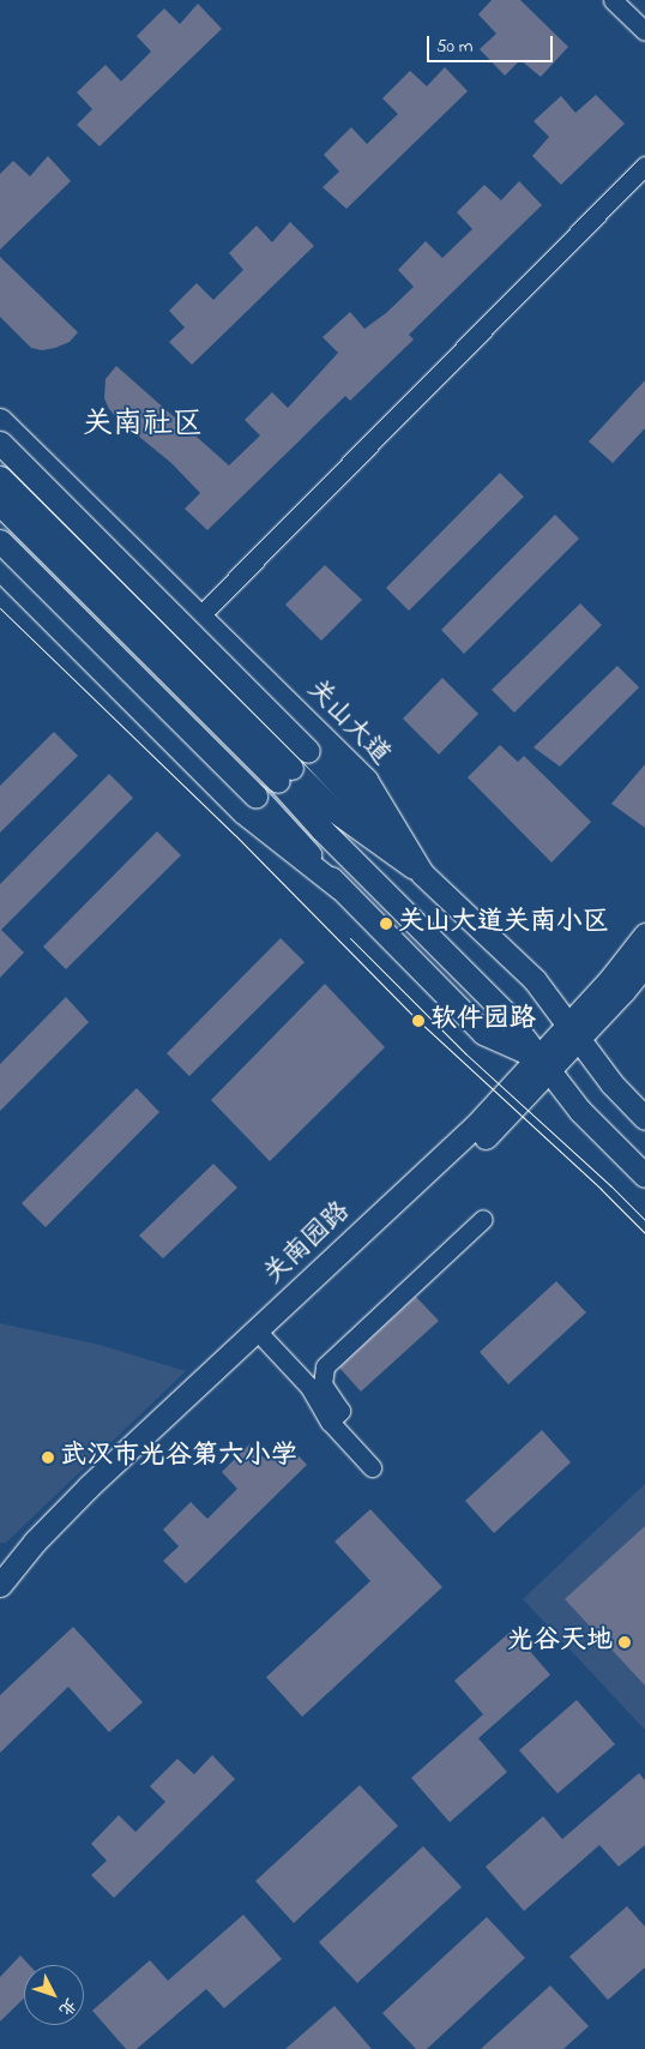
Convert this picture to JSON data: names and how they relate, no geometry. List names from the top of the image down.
{
  "streets": {
    "main road": ["关山大道", "关南园路"]
  },
  "crossings": [
    ["关山大道", "关南园路"]
  ],
  "districts": ["关南社区"],
  "places": [
    "关山大道关南小区",
    "软件园路",
    "武汉市光谷第六小学",
    "光谷天地"
  ],
  "scale_bar": "50 m",
  "north": "bottom right"
}
